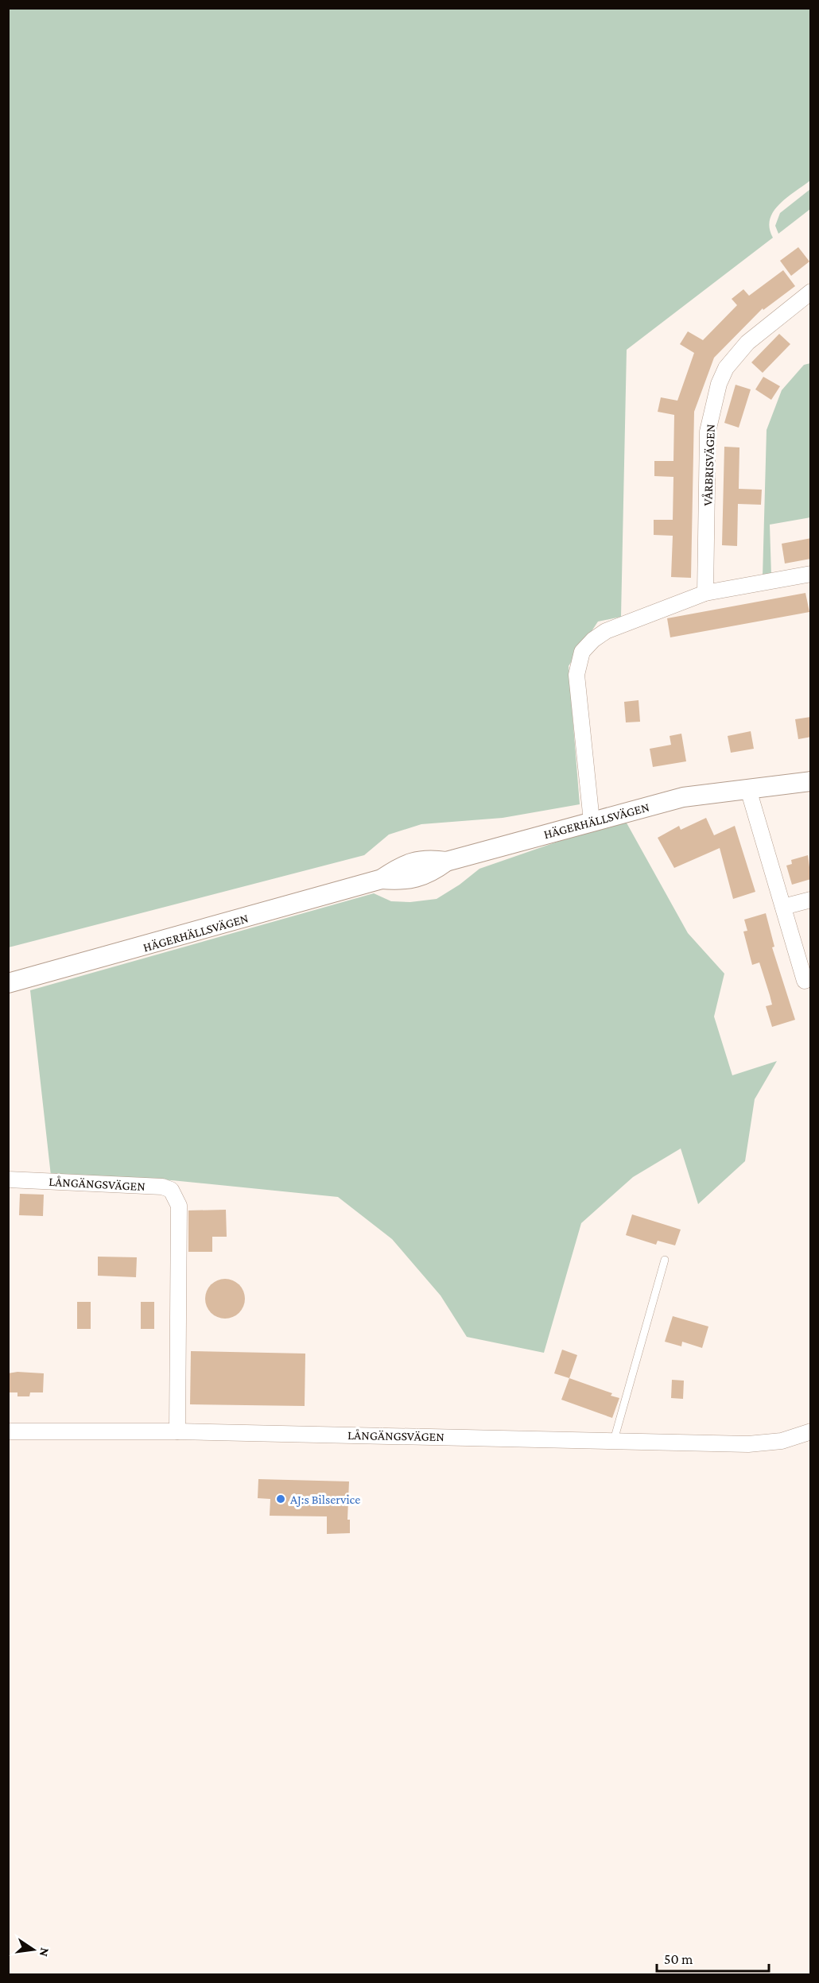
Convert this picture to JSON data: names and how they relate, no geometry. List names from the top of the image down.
{
  "streets": {
    "street": ["VÅRBRISVÄGEN", "HÄGERHÄLLSVÄGEN", "LÅNGÄNGSVÄGEN"]
  },
  "places": ["AJ:s Bilservice"],
  "scale_bar": "50 m",
  "north": "right"
}
